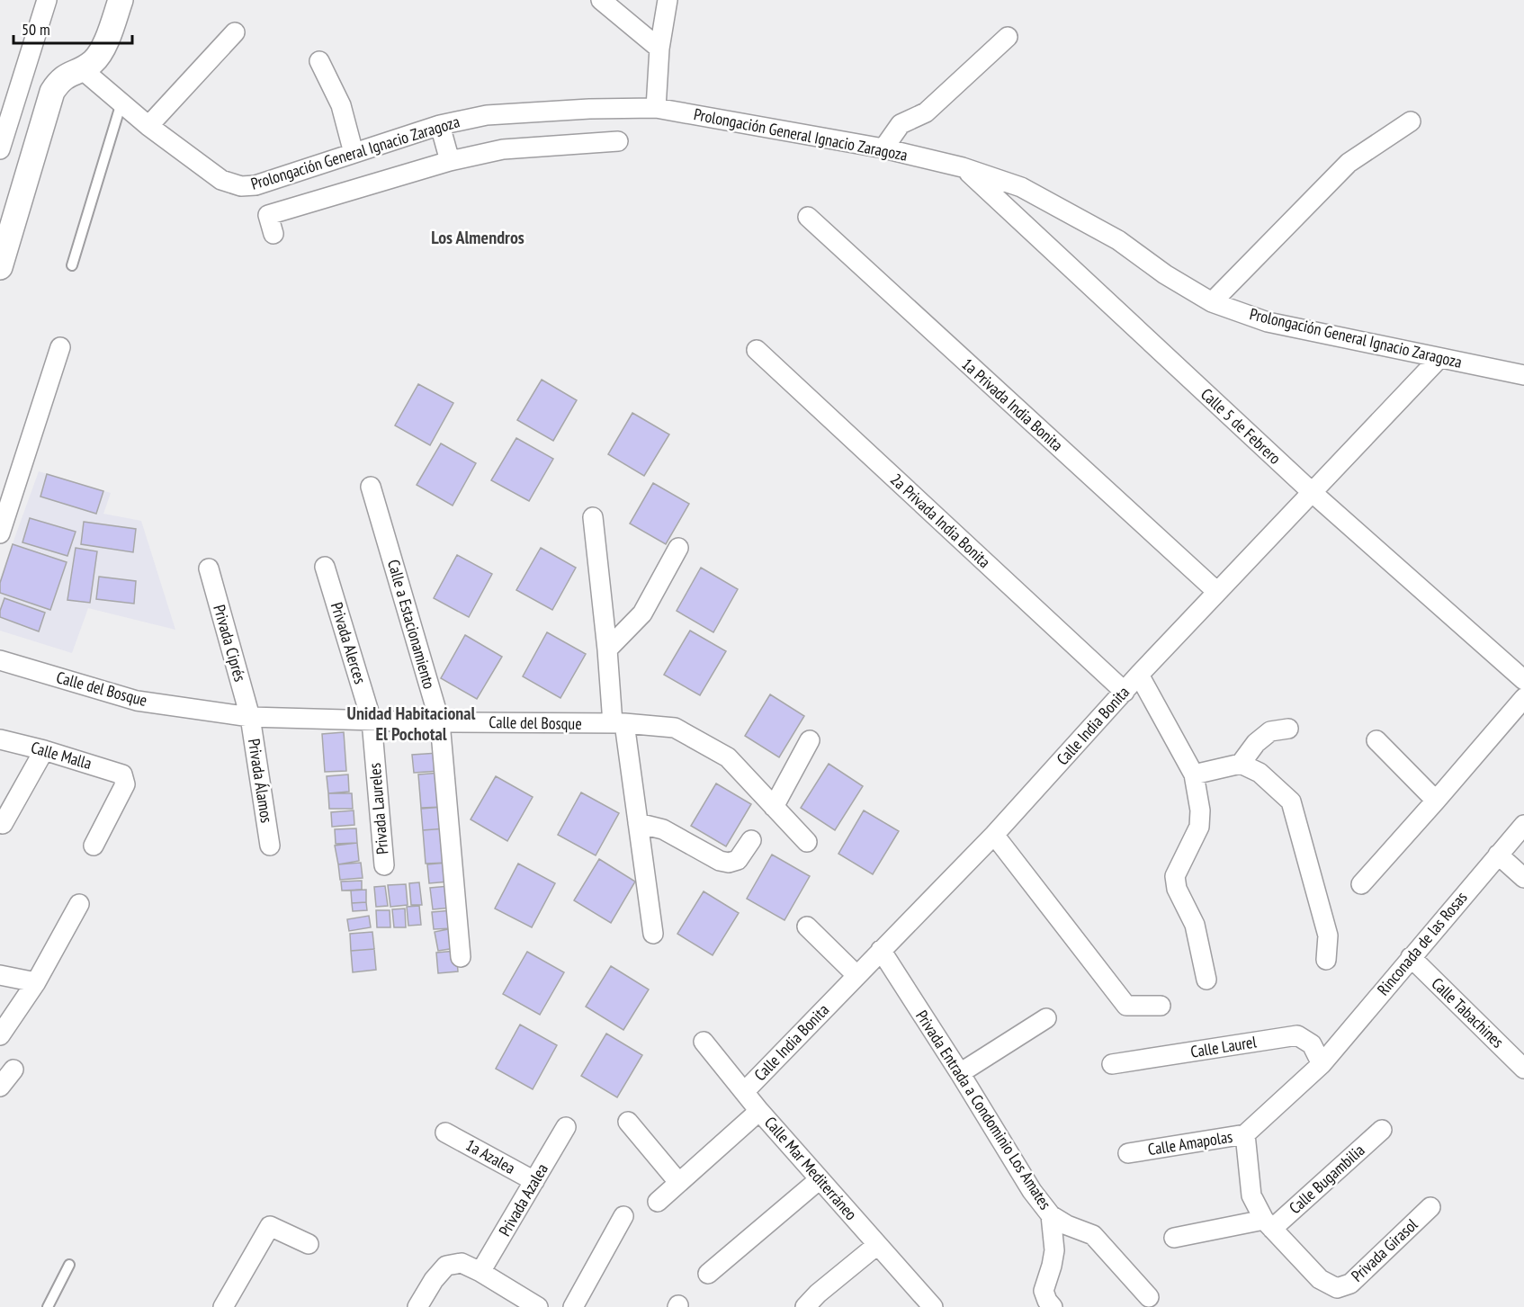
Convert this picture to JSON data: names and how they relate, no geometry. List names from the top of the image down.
{
  "streets": {
    "street": [
      "Prolongación General Ignacio Zaragoza",
      "1a Privada India Bonita",
      "Calle 5 de Febrero",
      "2a Privada India Bonita",
      "Calle a Estacionamiento",
      "Privada Ciprés",
      "Privada Alerces",
      "Calle del Bosque",
      "Calle India Bonita",
      "Calle Malla",
      "Privada Álamos",
      "Privada Laureles",
      "Rinconada de las Rosas",
      "Calle Tabachines",
      "Calle Laurel",
      "Privada Entrada a Condominio Los Amates",
      "Calle Amapolas",
      "1a Azalea",
      "Calle Mar Mediterráneo",
      "Calle Bugambilia",
      "Privada Azalea",
      "Privada Girasol"
    ]
  },
  "crossings": [
    ["Prolongación General Ignacio Zaragoza", "Calle 5 de Febrero"],
    ["Prolongación General Ignacio Zaragoza", "Calle India Bonita"],
    ["1a Privada India Bonita", "Calle India Bonita"],
    ["Calle 5 de Febrero", "Calle India Bonita"],
    ["2a Privada India Bonita", "Calle India Bonita"],
    ["Calle a Estacionamiento", "Calle del Bosque"],
    ["Privada Ciprés", "Calle del Bosque"],
    ["Privada Ciprés", "Privada Álamos"],
    ["Privada Alerces", "Calle del Bosque"],
    ["Privada Alerces", "Privada Laureles"],
    ["Calle del Bosque", "Privada Álamos"],
    ["Calle del Bosque", "Privada Laureles"],
    ["Calle India Bonita", "Privada Entrada a Condominio Los Amates"],
    ["Calle India Bonita", "Calle Mar Mediterráneo"],
    ["Rinconada de las Rosas", "Calle Tabachines"],
    ["Rinconada de las Rosas", "Calle Laurel"],
    ["Rinconada de las Rosas", "Calle Amapolas"],
    ["Calle Laurel", "Calle Amapolas"],
    ["1a Azalea", "Privada Azalea"],
    ["Calle Bugambilia", "Privada Girasol"]
  ],
  "districts": ["Los Almendros", "Unidad Habitacional El Pochotal"],
  "scale_bar": "50 m"
}
